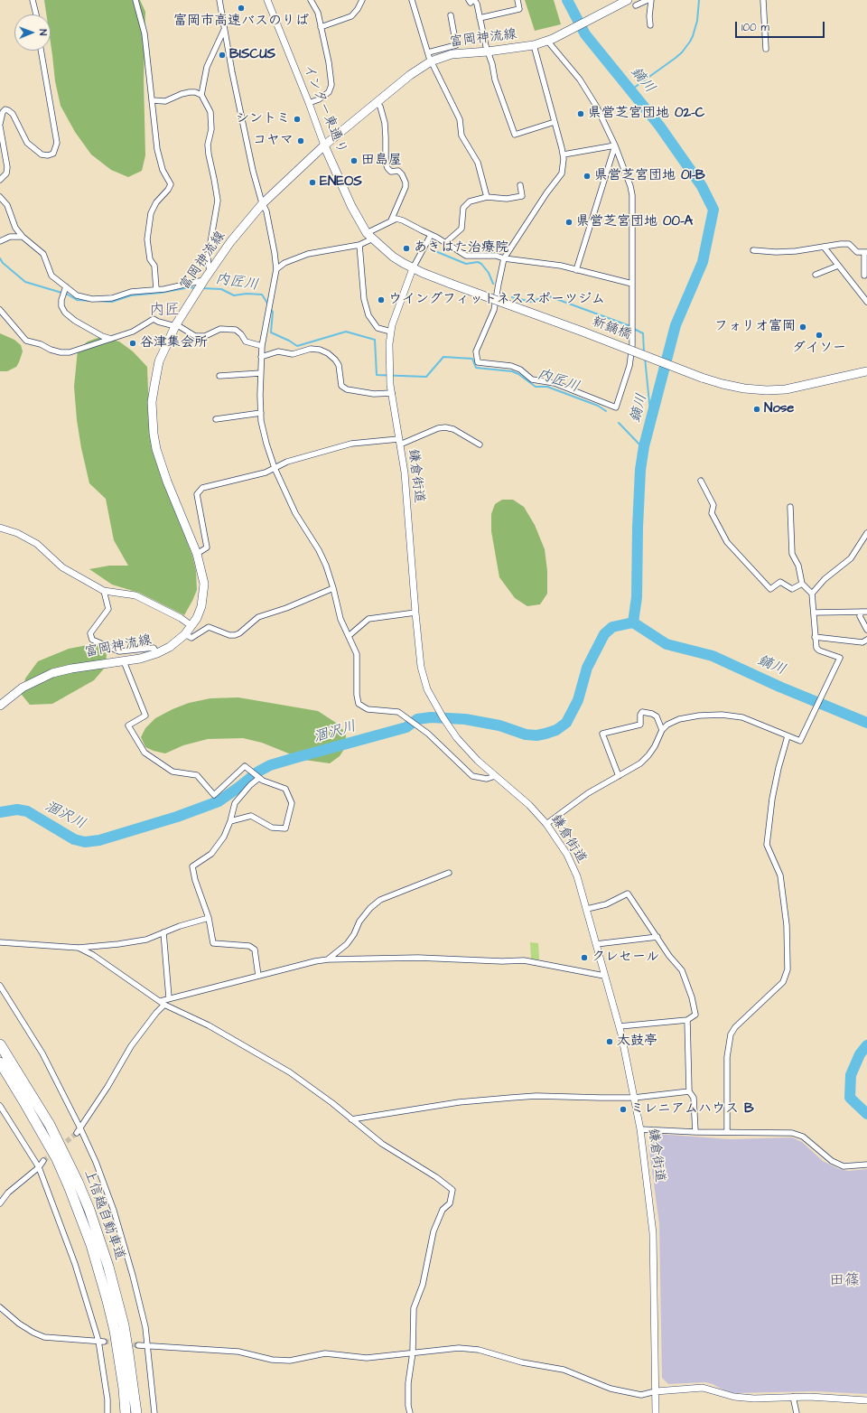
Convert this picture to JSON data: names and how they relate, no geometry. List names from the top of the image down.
{
  "streets": {
    "highway": ["上信越自動車道"],
    "main road": ["富岡神流線", "インター東通り", "新鏑橋"],
    "street": ["鎌倉街道"]
  },
  "crossings": [
    ["富岡神流線", "インター東通り"],
    ["インター東通り", "新鏑橋"],
    ["インター東通り", "鎌倉街道"]
  ],
  "districts": ["内匠", "田篠"],
  "water": ["鏑川", "内匠川", "涸沢川"],
  "places": [
    "富岡市高速バスのりば",
    "BISCUS",
    "県営芝宮団地 02-C",
    "シントミ",
    "コヤマ",
    "田島屋",
    "県営芝宮団地 01-B",
    "ENEOS",
    "県営芝宮団地 00-A",
    "あきはた治療院",
    "ウイングフィットネススポーツジム",
    "フォリオ富岡",
    "ダイソー",
    "谷津集会所",
    "Nose",
    "クレセール",
    "太鼓亭",
    "ミレニアムハウス B"
  ],
  "scale_bar": "100 m",
  "north": "right"
}
